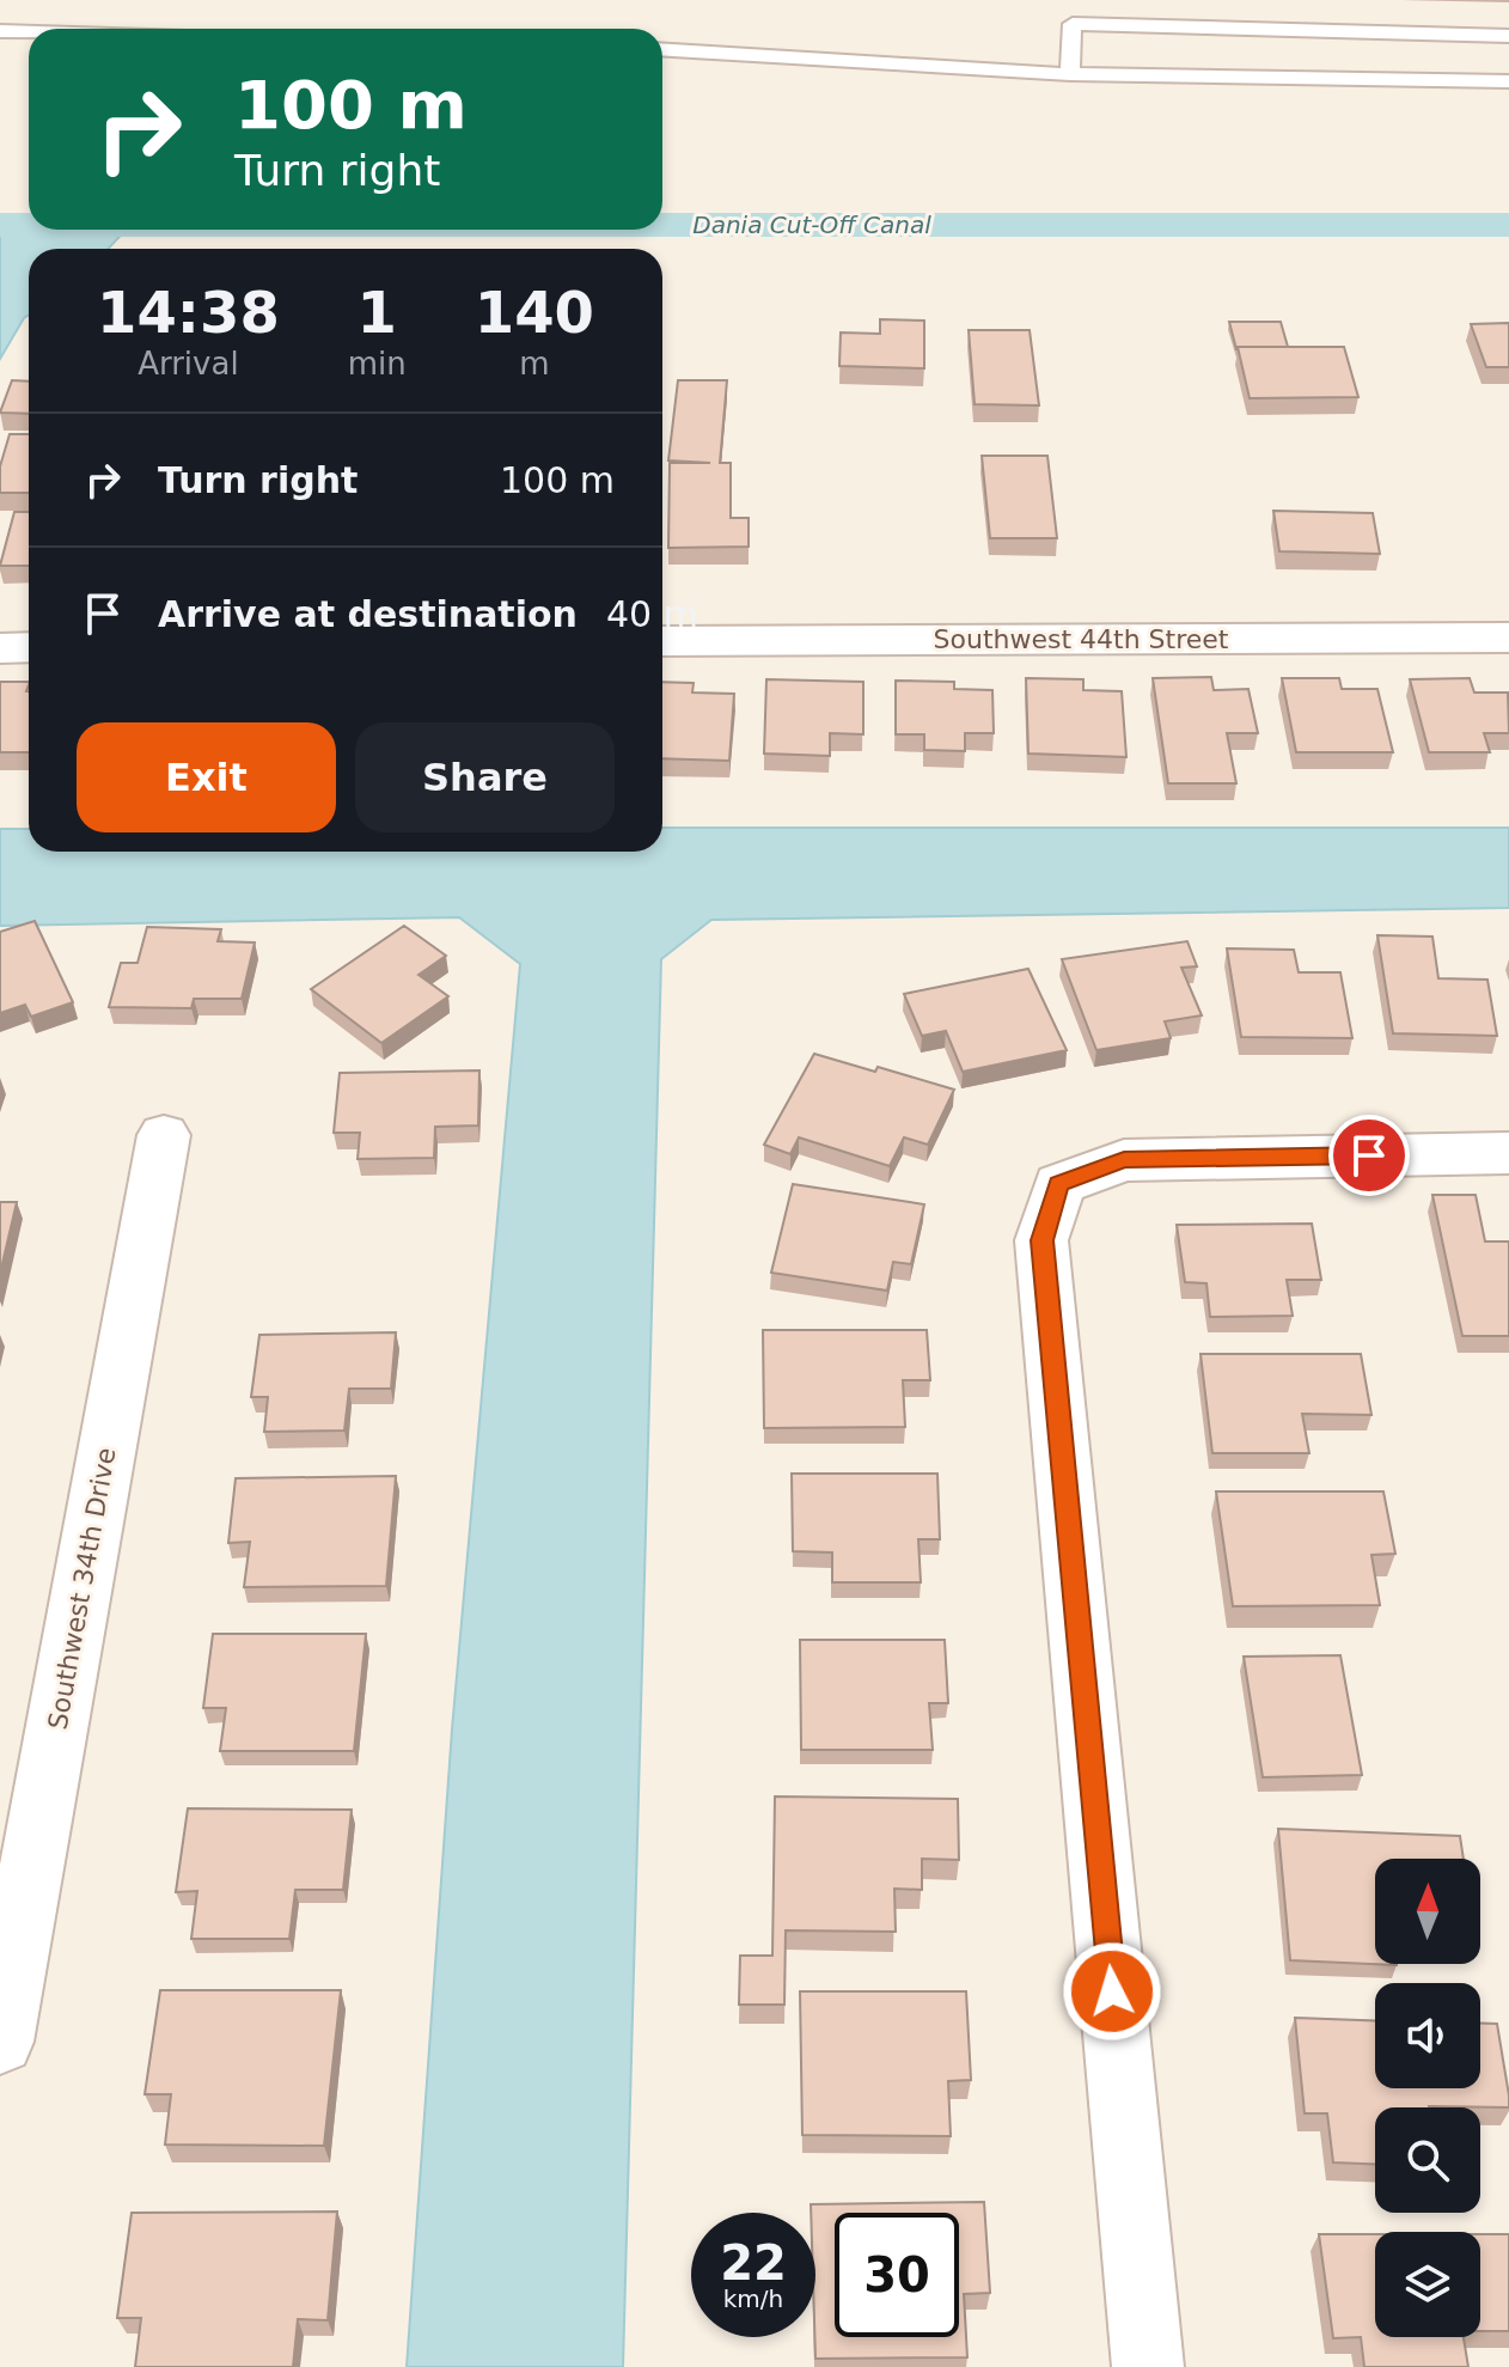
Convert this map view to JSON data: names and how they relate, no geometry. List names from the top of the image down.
{
  "streets": {
    "street": ["Southwest 44th Street", "Southwest 34th Drive"]
  },
  "water": ["Dania Cut-Off Canal"],
  "north": "top",
  "page": {
    "turn": ["100 m", "Turn right"],
    "eta": [
      "14:38",
      "Arrival",
      "1",
      "min",
      "140",
      "m"
    ],
    "list": [
      {
        "name": "Turn right",
        "value": "100 m"
      },
      {
        "name": "Arrive at destination",
        "value": "40 m"
      }
    ],
    "buttons": ["Exit", "Share"],
    "speed": "22 km/h",
    "limit": "30"
  }
}
